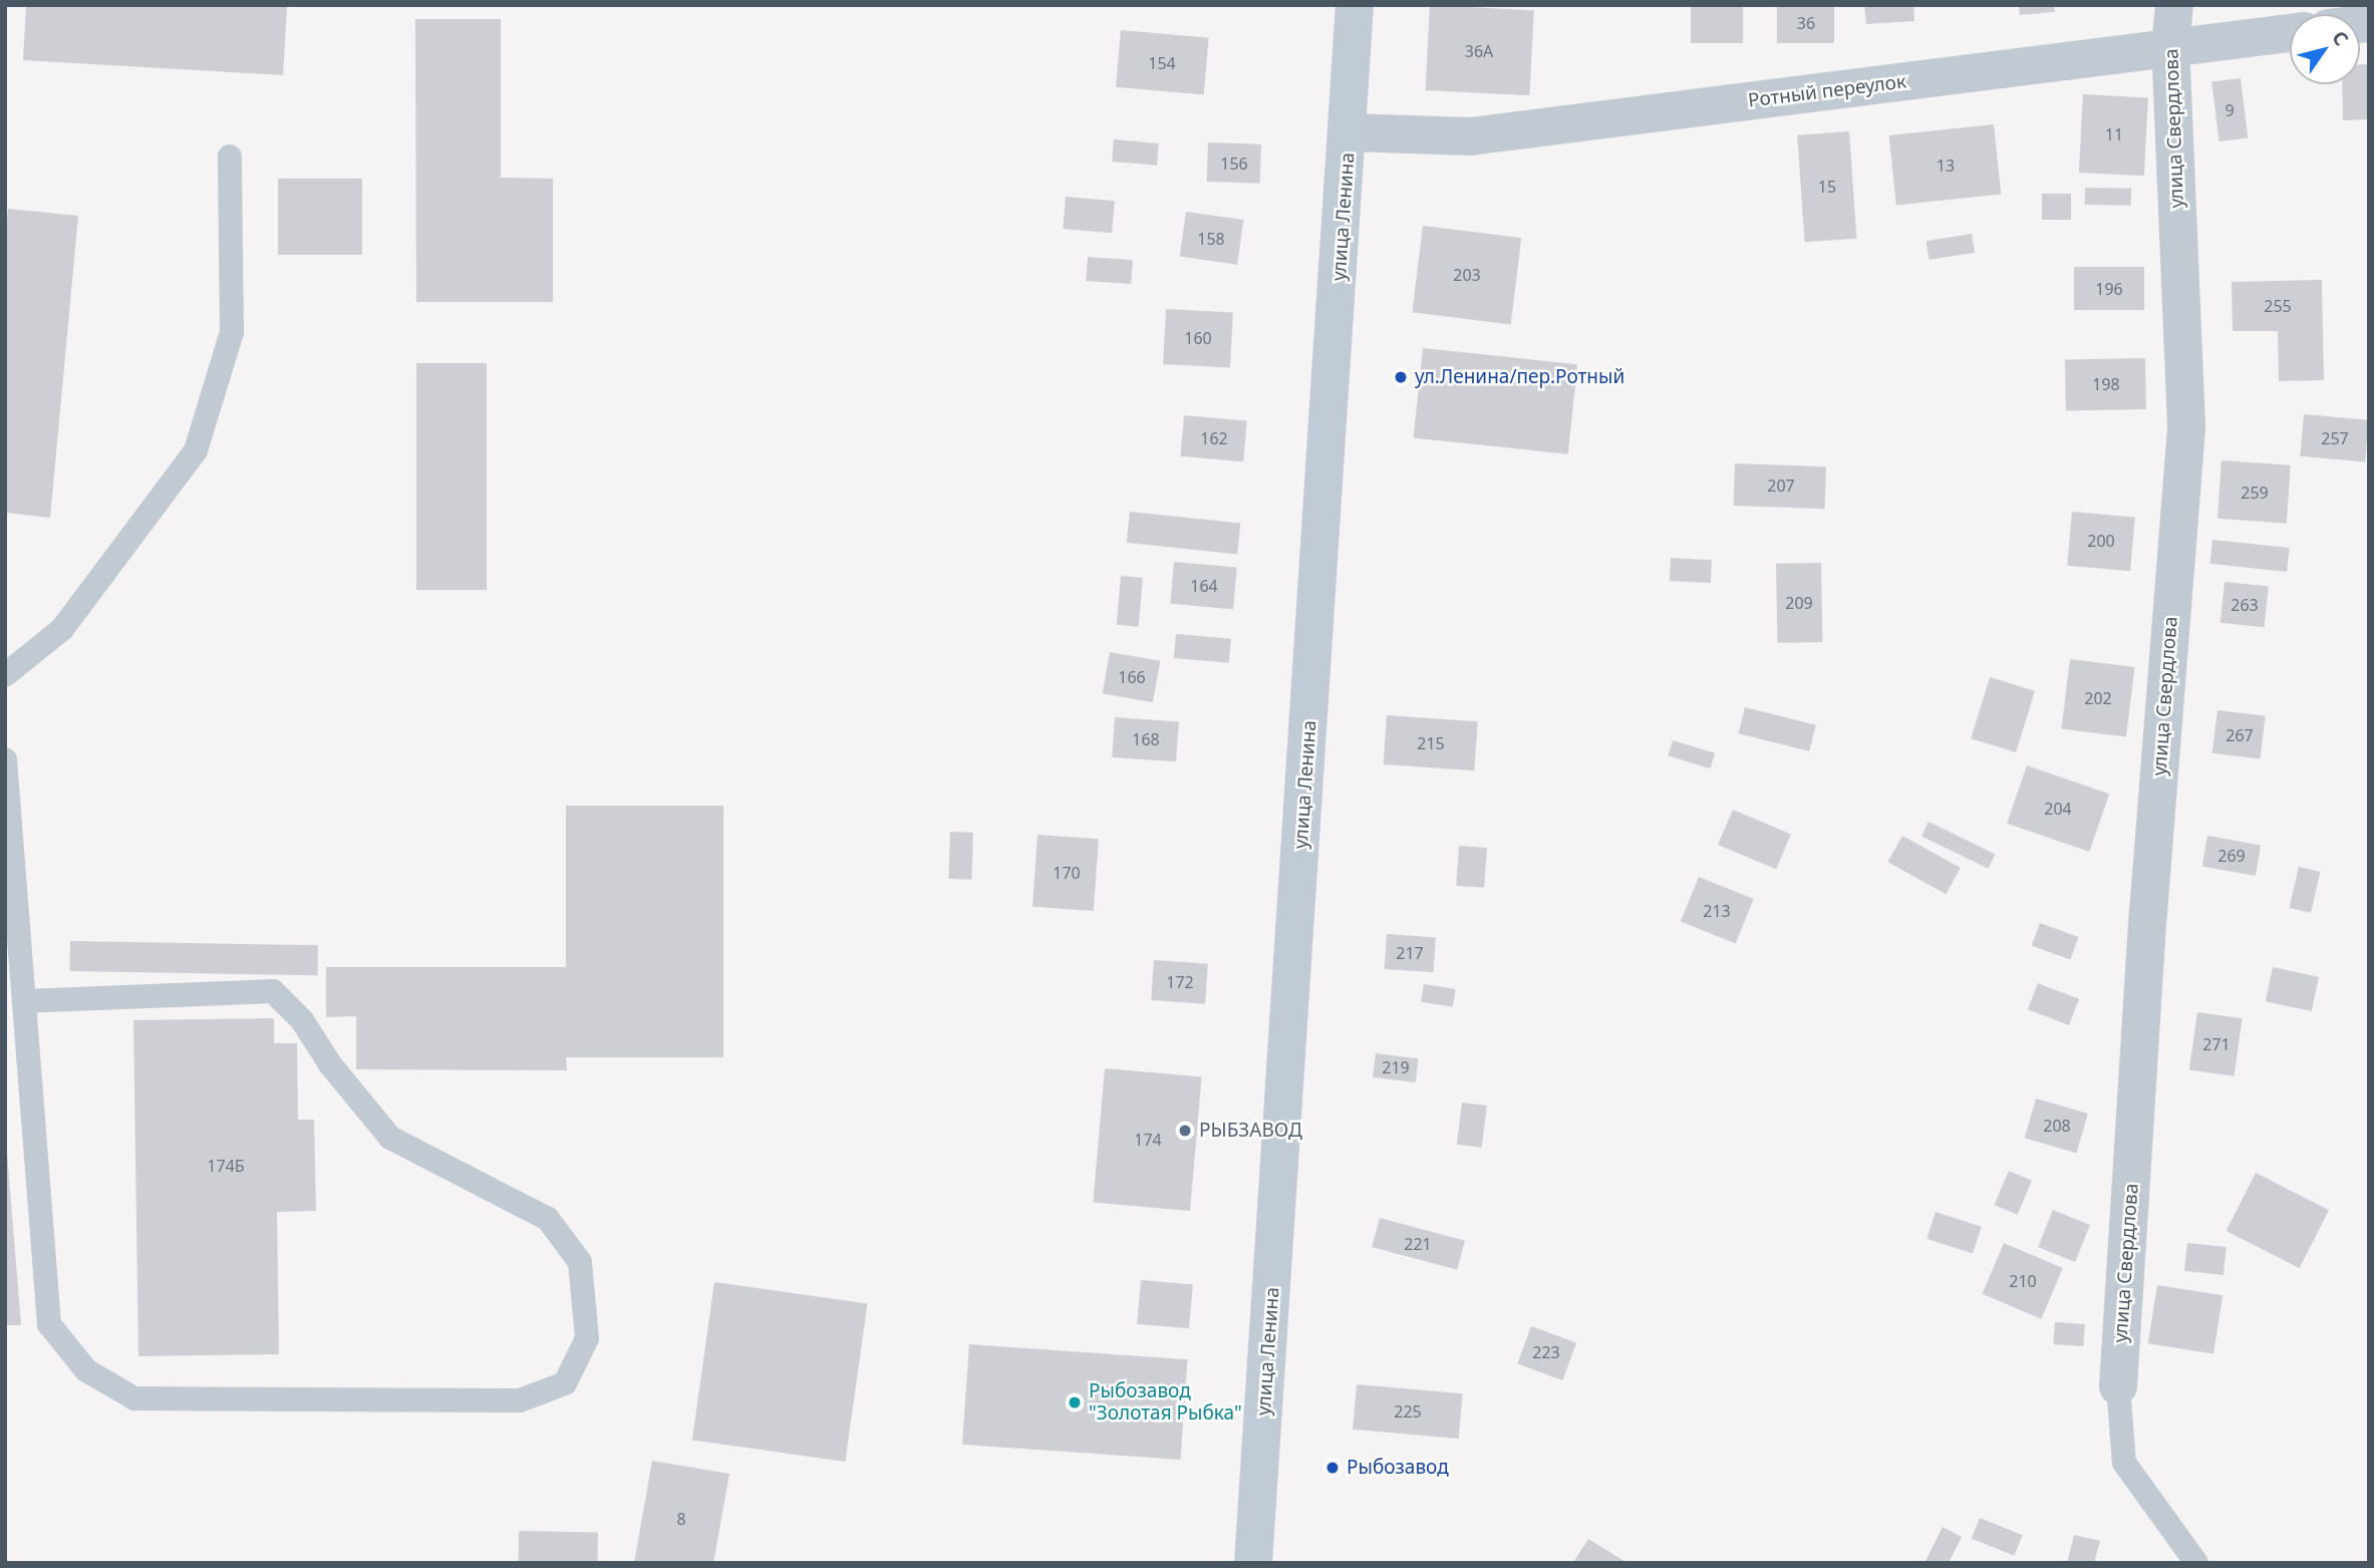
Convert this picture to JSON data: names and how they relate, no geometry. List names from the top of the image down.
{
  "streets": {
    "main road": ["улица Ленина"],
    "street": ["Ротный переулок", "улица Свердлова"]
  },
  "crossings": [
    ["Ротный переулок", "улица Свердлова"],
    ["Ротный переулок", "улица Ленина"]
  ],
  "places": [
    "ул.Ленина/пер.Ротный",
    "РЫБЗАВОД",
    "Рыбозавод \"Золотая Рыбка\"",
    "Рыбозавод"
  ],
  "house_numbers": [
    "36",
    "36А",
    "154",
    "9",
    "11",
    "156",
    "13",
    "15",
    "158",
    "203",
    "196",
    "255",
    "160",
    "198",
    "162",
    "257",
    "207",
    "259",
    "200",
    "164",
    "209",
    "263",
    "166",
    "202",
    "267",
    "168",
    "215",
    "204",
    "269",
    "170",
    "213",
    "217",
    "172",
    "271",
    "219",
    "208",
    "174",
    "174Б",
    "221",
    "210",
    "223",
    "225",
    "8"
  ],
  "north": "top right"
}
